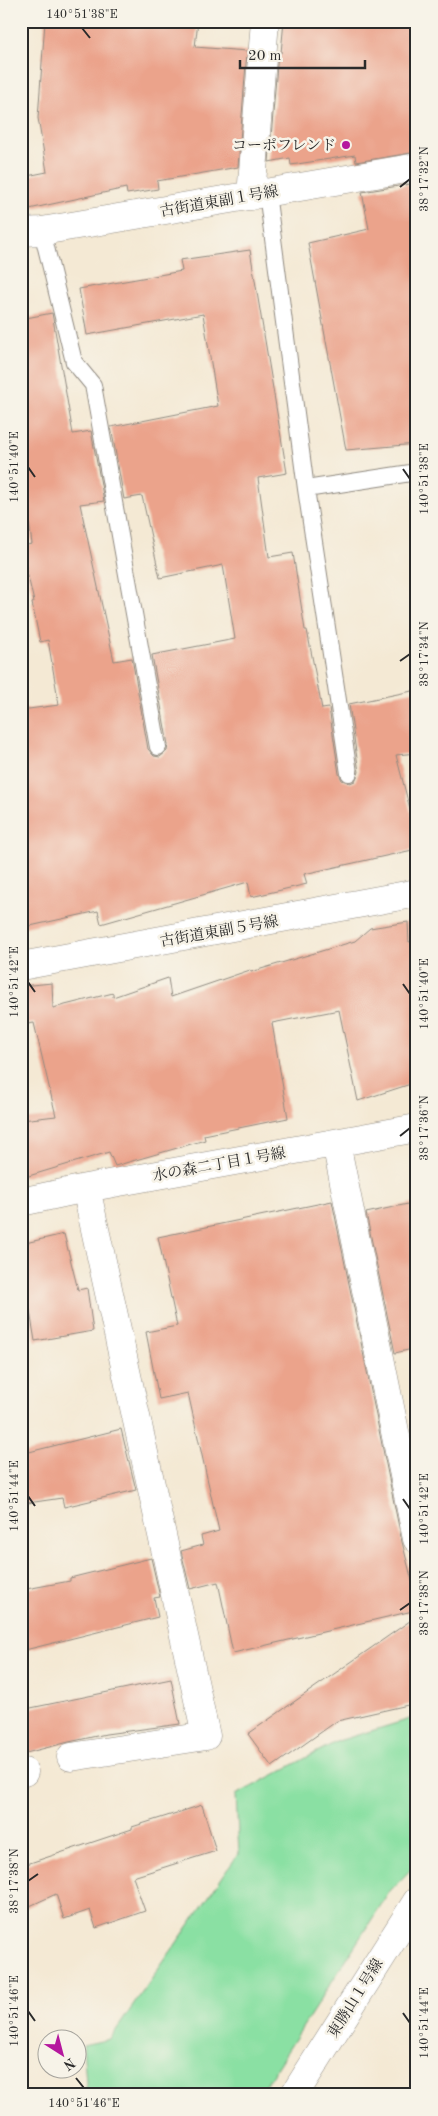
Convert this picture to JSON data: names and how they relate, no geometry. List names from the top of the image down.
{
  "streets": {
    "street": [
      "古街道東副１号線",
      "古街道東副５号線",
      "水の森二丁目１号線",
      "東勝山１号線"
    ]
  },
  "places": ["コーポフレンド"],
  "scale_bar": "20 m",
  "north": "bottom right",
  "coordinates": [
    "140°51'38\"E",
    "38°17'32\"N",
    "140°51'40\"E",
    "38°17'34\"N",
    "140°51'42\"E",
    "38°17'36\"N",
    "140°51'44\"E",
    "38°17'38\"N",
    "140°51'46\"E"
  ]
}
